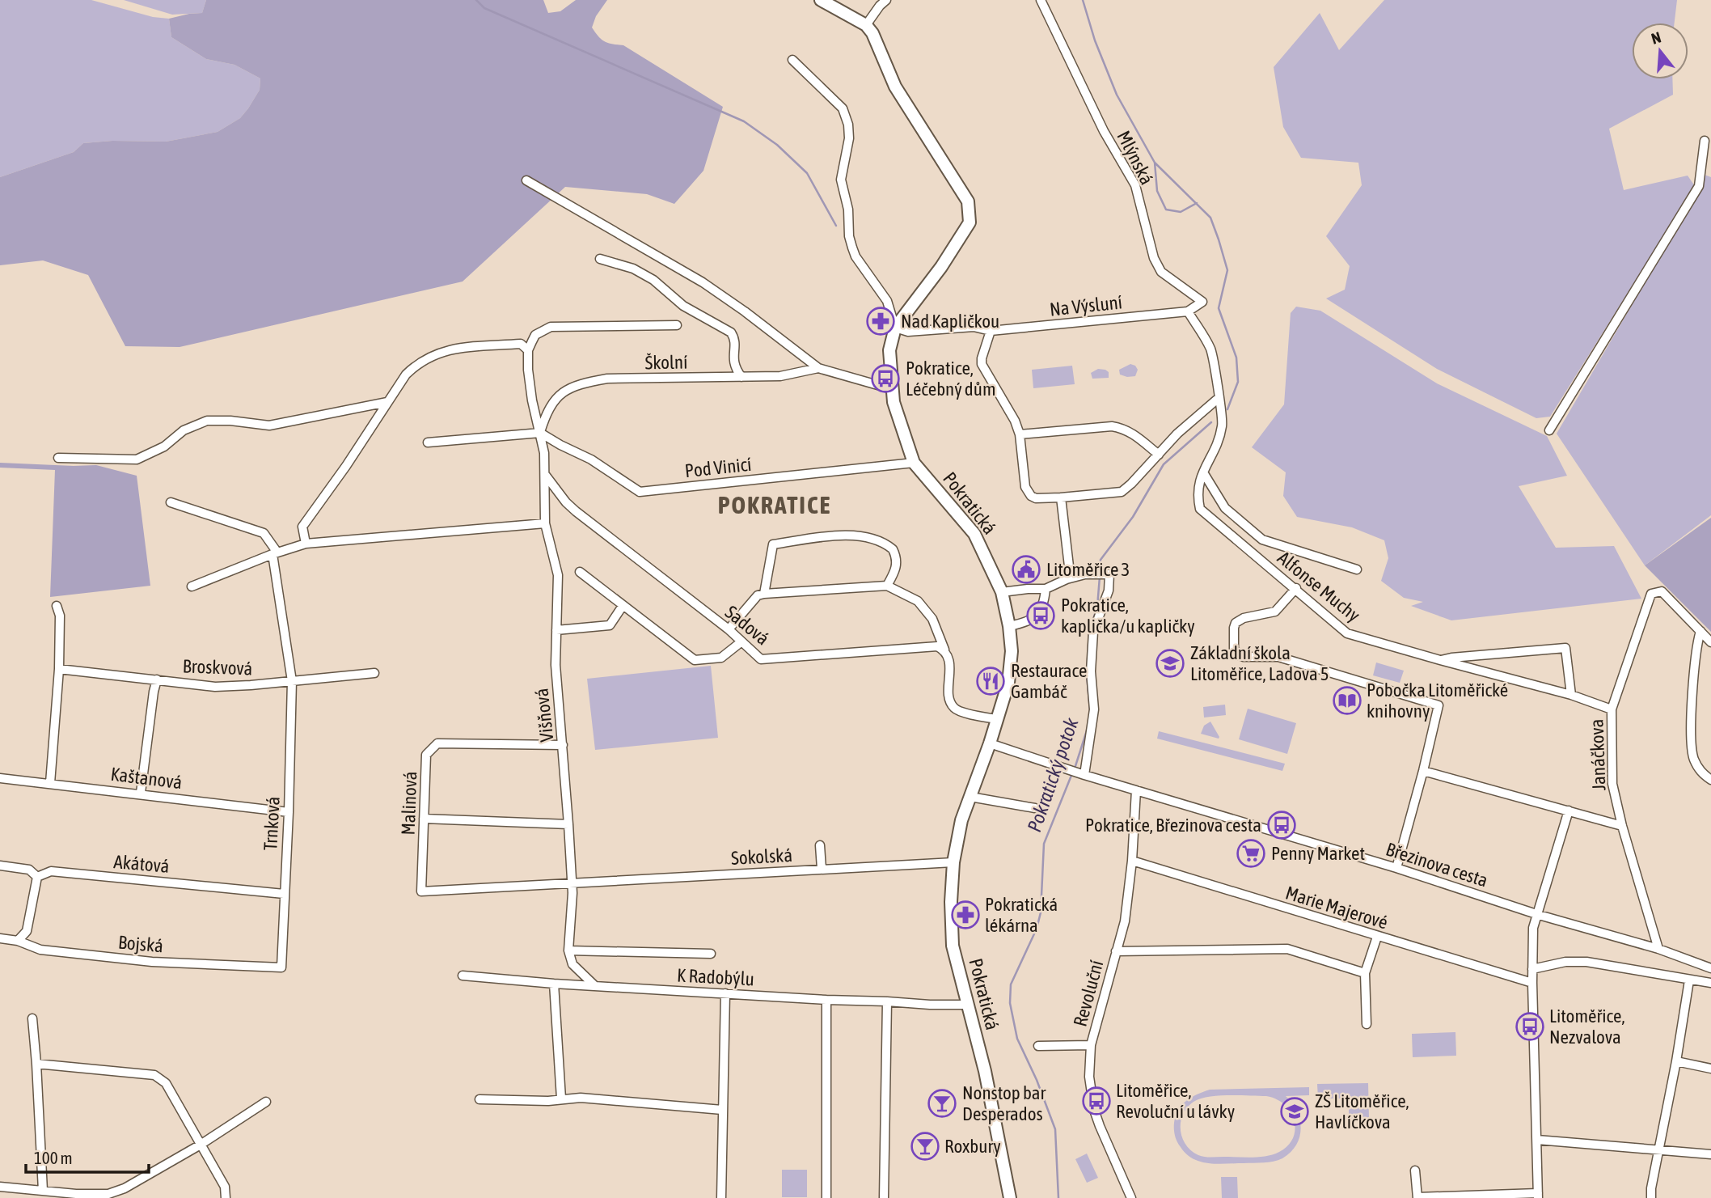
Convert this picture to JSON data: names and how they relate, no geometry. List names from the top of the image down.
{
  "streets": {
    "street": [
      "Mlýnská",
      "Na Výsluní",
      "Školní",
      "Pod Vinicí",
      "Pokratická",
      "Alfonse Muchy",
      "Sadová",
      "Broskvová",
      "Višňová",
      "Janáčkova",
      "Kaštanová",
      "Malinová",
      "Trnková",
      "Sokolská",
      "Akátová",
      "Březinova cesta",
      "Marie Majerové",
      "Bojská",
      "K Radobýlu",
      "Revoluční"
    ]
  },
  "crossings": [
    ["Mlýnská", "Na Výsluní"],
    ["Na Výsluní", "Pokratická"],
    ["Školní", "Pod Vinicí"],
    ["Školní", "Višňová"],
    ["Pod Vinicí", "Pokratická"],
    ["Pod Vinicí", "Višňová"],
    ["Pokratická", "Sokolská"],
    ["Pokratická", "Březinova cesta"],
    ["Pokratická", "K Radobýlu"],
    ["Alfonse Muchy", "Janáčkova"],
    ["Sadová", "Višňová"],
    ["Broskvová", "Trnková"],
    ["Višňová", "Malinová"],
    ["Višňová", "Sokolská"],
    ["Janáčkova", "Březinova cesta"],
    ["Kaštanová", "Trnková"],
    ["Malinová", "Sokolská"],
    ["Trnková", "Akátová"],
    ["Trnková", "Bojská"],
    ["Březinova cesta", "Revoluční"],
    ["Marie Majerové", "Revoluční"]
  ],
  "districts": ["POKRATICE"],
  "water": ["Pokratický potok"],
  "places": {
    "pharmacy": ["Nad Kapličkou", "Pokratická lékárna"],
    "bus stop": [
      "Pokratice, Léčebný dům",
      "Pokratice, kaplička/u kapličky",
      "Pokratice, Březinova cesta",
      "Litoměřice, Nezvalova",
      "Litoměřice, Revoluční u lávky"
    ],
    "public building": ["Litoměřice 3"],
    "school or university": ["Základní škola Litoměřice, Ladova 5", "ZŠ Litoměřice, Havlíčkova"],
    "restaurant": ["Restaurace Gambáč"],
    "library": ["Pobočka Litoměřické knihovny"],
    "supermarket": ["Penny Market"],
    "bar": ["Nonstop bar Desperados", "Roxbury"]
  },
  "scale_bar": "100 m",
  "north": "top"
}
